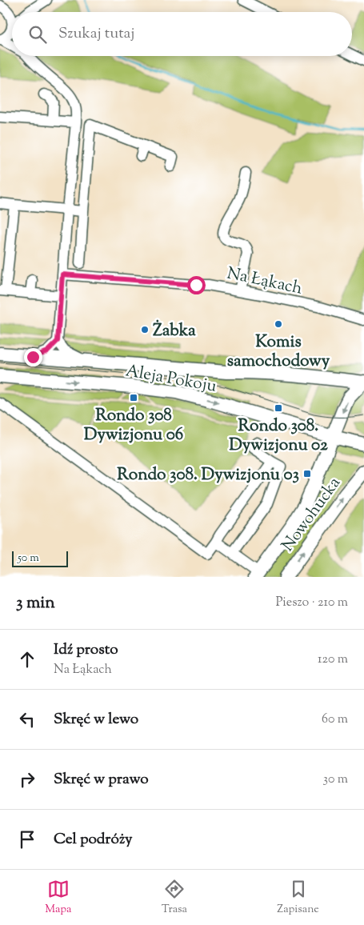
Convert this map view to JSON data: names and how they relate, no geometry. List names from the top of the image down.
{
  "streets": {
    "main road": ["Aleja Pokoju", "Nowohucka"],
    "street": ["Na Łąkach"]
  },
  "crossings": [
    ["Aleja Pokoju", "Nowohucka"]
  ],
  "places": {
    "other": ["Komis samochodowy", "Żabka"],
    "transit": ["Rondo 308 Dywizjonu 06", "Rondo 308. Dywizjonu 02", "Rondo 308. Dywizjonu 03"]
  },
  "scale_bar": "50 m",
  "page": {
    "search": "Szukaj tutaj",
    "scale": "50 m",
    "heading": ["3 min", "Pieszo · 210 m"],
    "list": [
      ["Idź prosto", "Na Łąkach", "120 m"],
      ["Skręć w lewo", "60 m"],
      ["Skręć w prawo", "30 m"],
      "Cel podróży"
    ],
    "nav": ["Mapa", "Trasa", "Zapisane"]
  }
}
